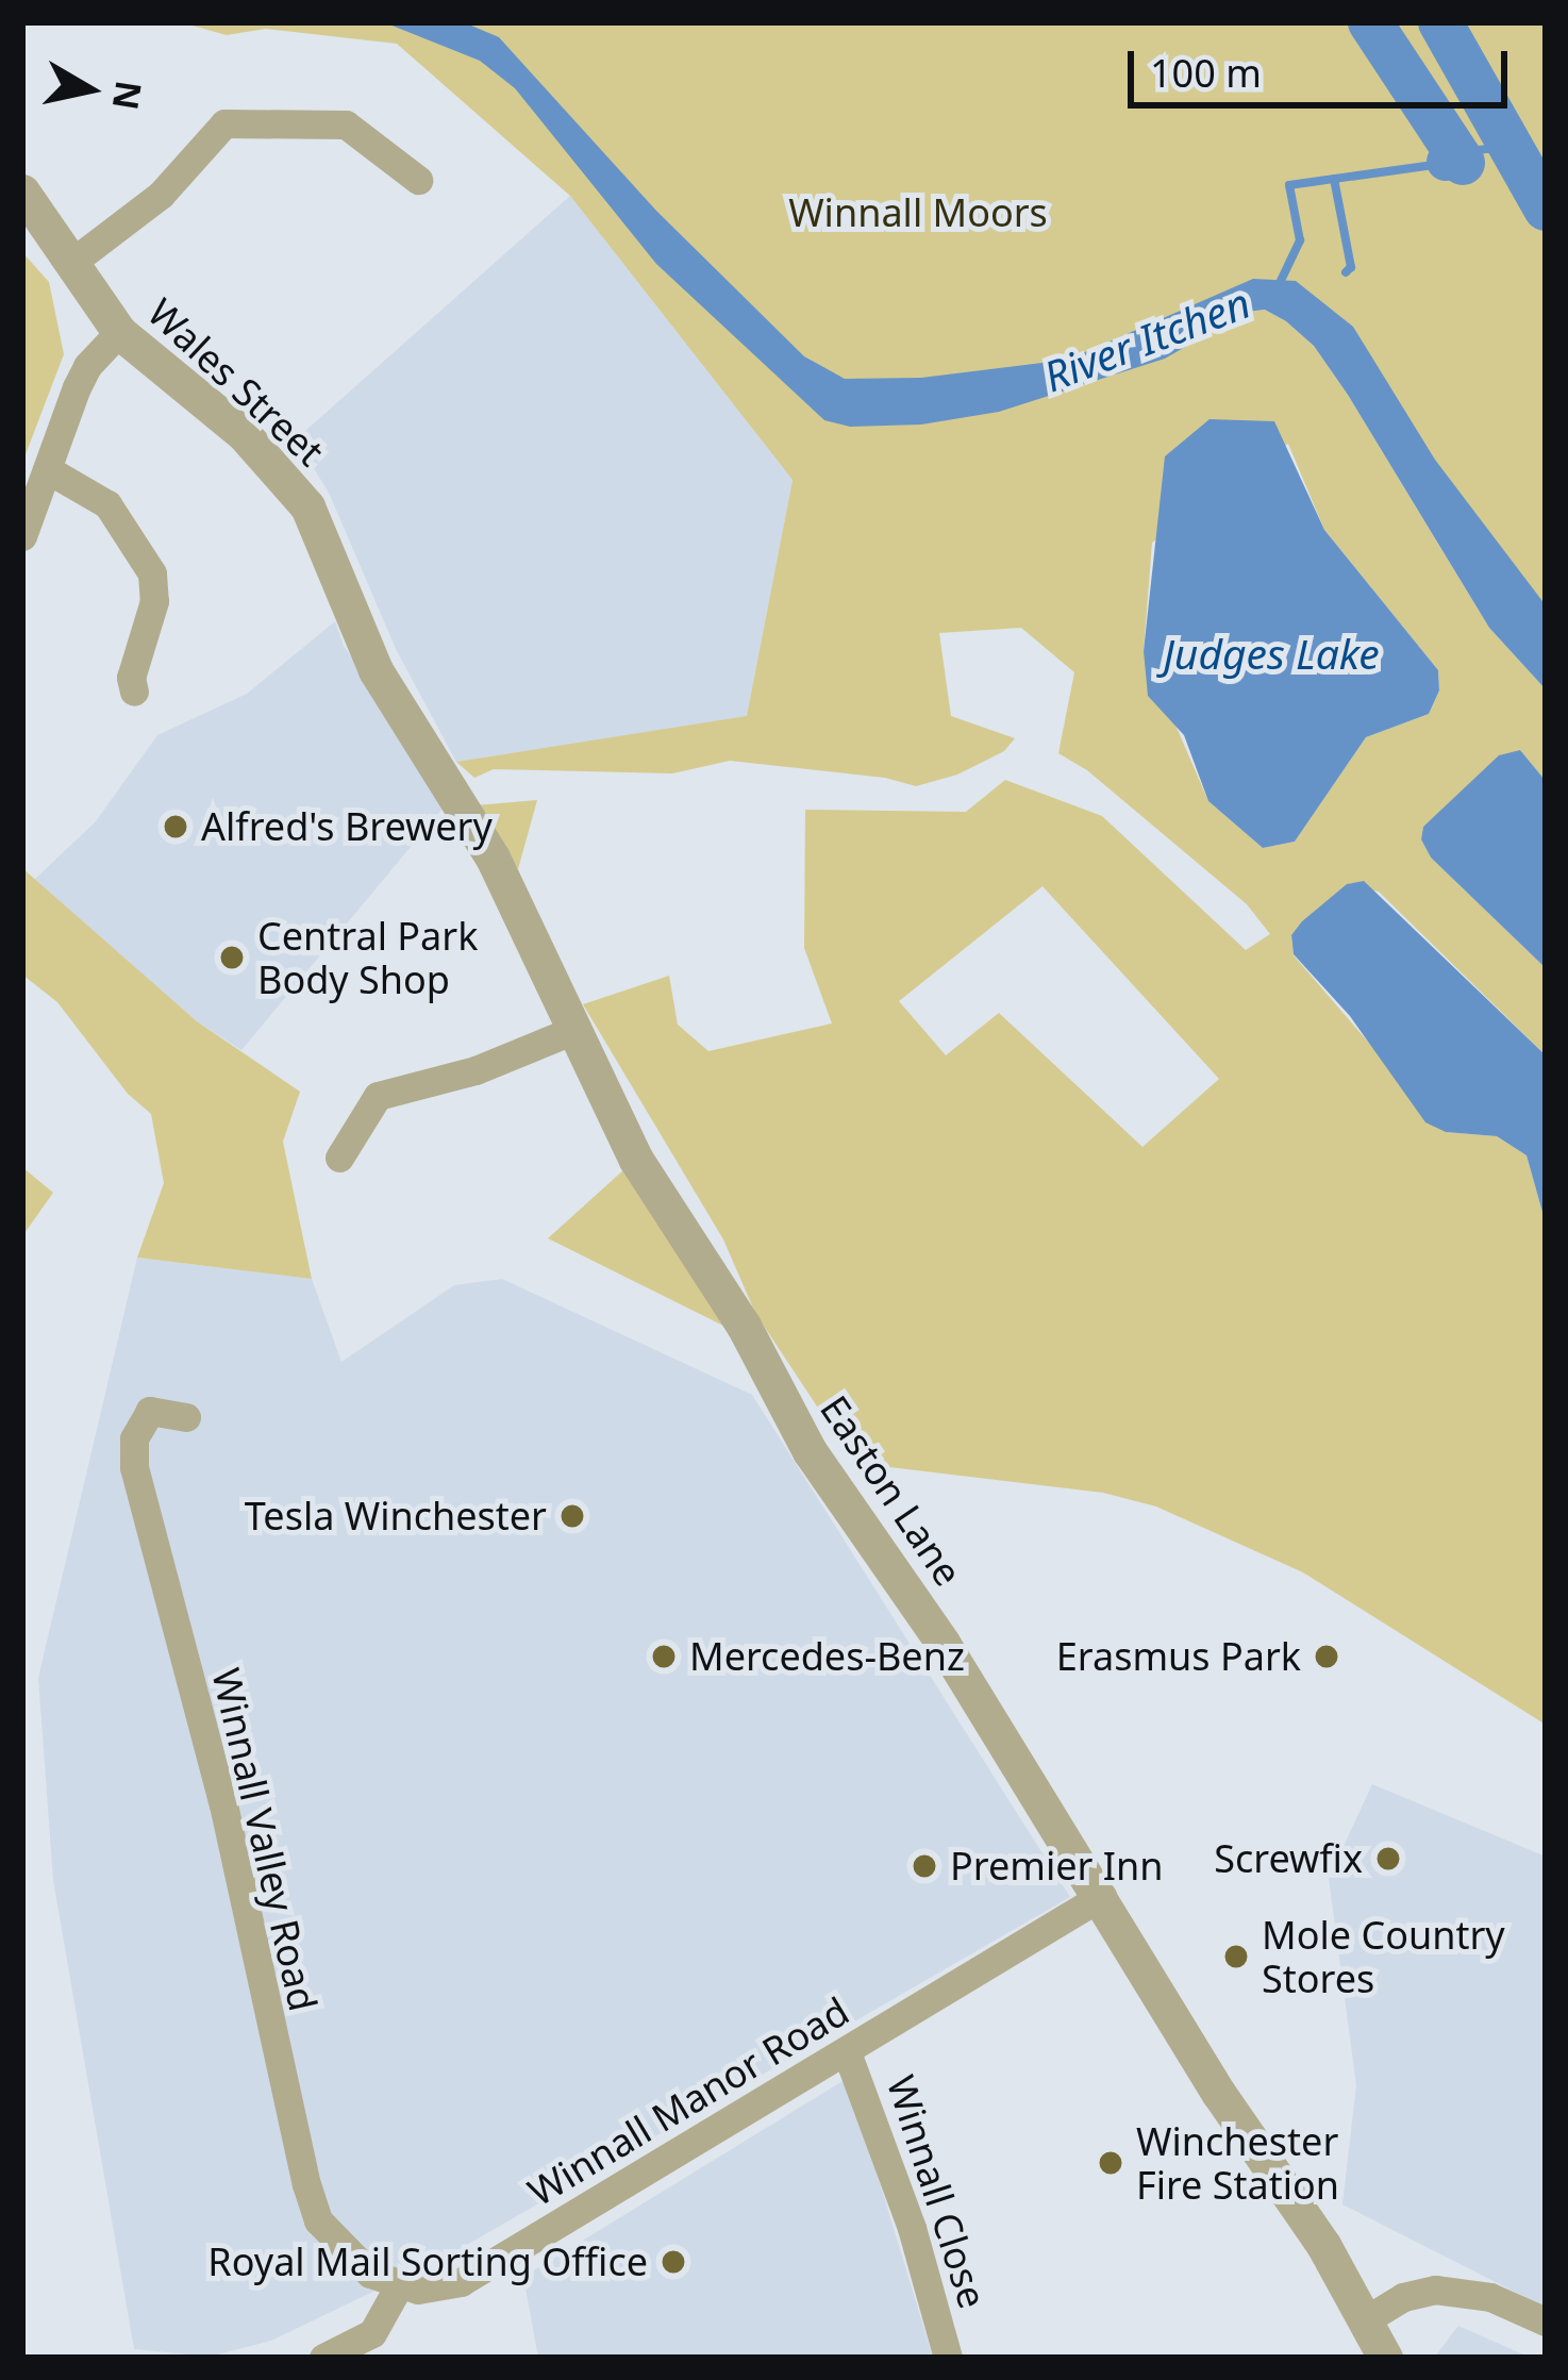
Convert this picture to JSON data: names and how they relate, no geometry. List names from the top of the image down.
{
  "streets": {
    "street": [
      "Wales Street",
      "Easton Lane",
      "Winnall Valley Road",
      "Winnall Manor Road",
      "Winnall Close"
    ]
  },
  "crossings": [
    ["Wales Street", "Easton Lane"],
    ["Easton Lane", "Winnall Manor Road"],
    ["Winnall Valley Road", "Winnall Manor Road"],
    ["Winnall Manor Road", "Winnall Close"]
  ],
  "water": ["River Itchen", "Judges Lake"],
  "parks": ["Winnall Moors"],
  "places": [
    "Alfred's Brewery",
    "Central Park Body Shop",
    "Tesla Winchester",
    "Mercedes-Benz",
    "Erasmus Park",
    "Screwfix",
    "Premier Inn",
    "Mole Country Stores",
    "Winchester Fire Station",
    "Royal Mail Sorting Office"
  ],
  "scale_bar": "100 m",
  "north": "right"
}
